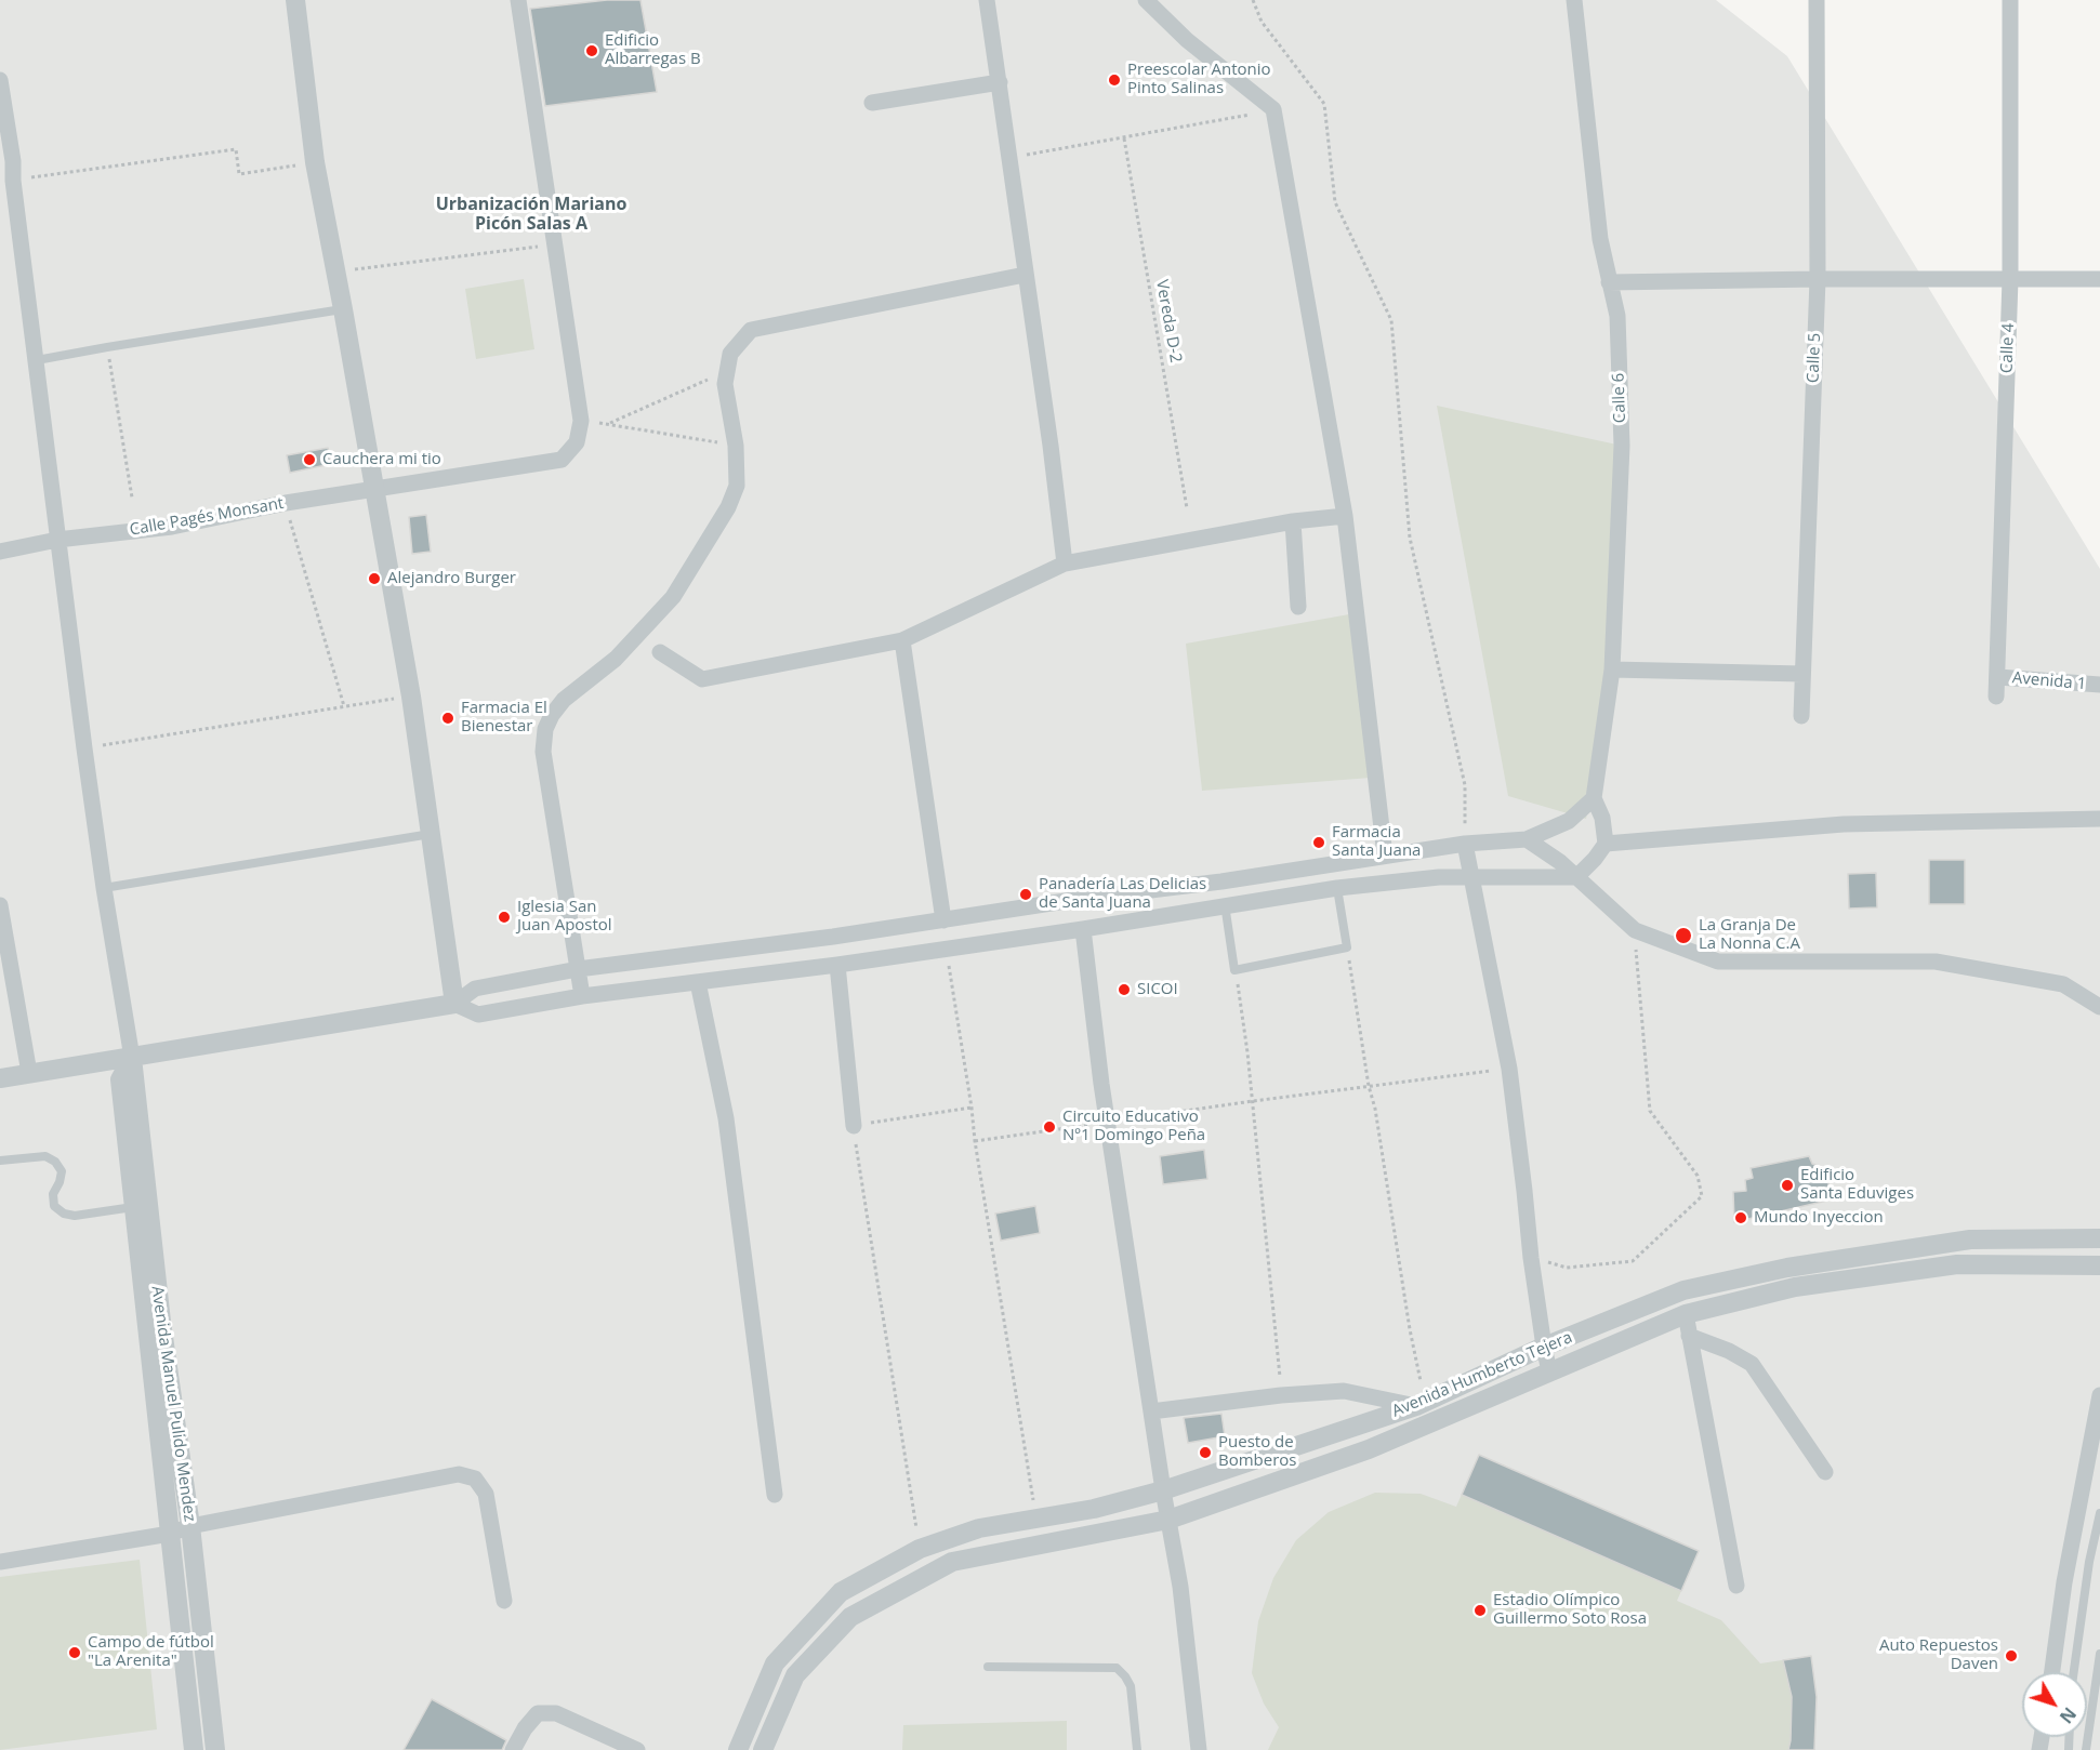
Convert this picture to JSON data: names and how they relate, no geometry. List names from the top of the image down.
{
  "streets": {
    "street": [
      "Calle 4",
      "Calle 5",
      "Calle 6",
      "Calle Pagés Monsant",
      "Avenida 1",
      "Avenida Humberto Tejera",
      "Avenida Manuel Pulido Mendez"
    ],
    "path": ["Vereda D-2"]
  },
  "crossings": [
    ["Calle 4", "Avenida 1"]
  ],
  "districts": ["Urbanización Mariano Picón Salas A"],
  "places": [
    "Edificio Albarregas B",
    "Preescolar Antonio Pinto Salinas",
    "Cauchera mi tio",
    "Alejandro Burger",
    "Farmacia El Bienestar",
    "Farmacia Santa Juana",
    "Panadería Las Delicias de Santa Juana",
    "Iglesia San Juan Apostol",
    "La Granja De La Nonna C.A",
    "SICOI",
    "Circuito Educativo Nº1 Domingo Peña",
    "Edificio Santa Eduviges",
    "Mundo Inyeccion",
    "Puesto de Bomberos",
    "Estadio Olímpico Guillermo Soto Rosa",
    "Campo de fútbol \"La Arenita\"",
    "Auto Repuestos Daven"
  ],
  "north": "bottom right"
}
